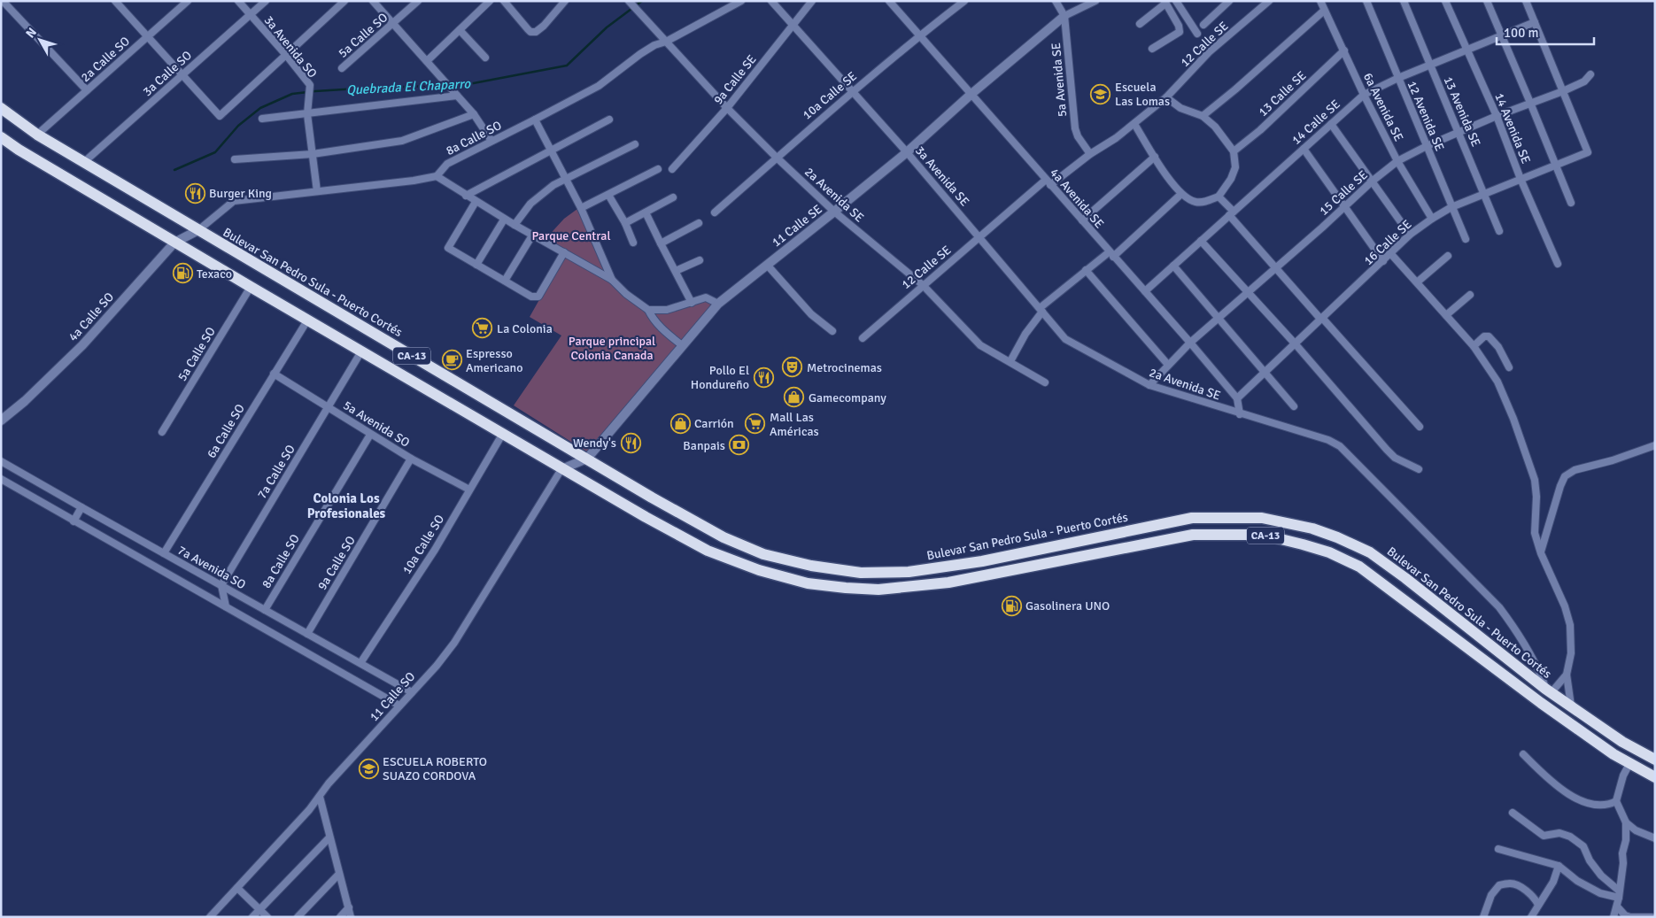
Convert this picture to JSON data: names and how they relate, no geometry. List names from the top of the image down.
{
  "streets": {
    "highway": ["Bulevar San Pedro Sula - Puerto Cortés", "CA-13"],
    "street": [
      "5a Calle SO",
      "12 Calle SE",
      "3a Avenida SO",
      "2a Calle SO",
      "3a Calle SO",
      "9a Calle SE",
      "5a Avenida SE",
      "13 Calle SE",
      "10a Calle SE",
      "6a Avenida SE",
      "13 Avenida SE",
      "12 Avenida SE",
      "14 Calle SE",
      "14 Avenida SE",
      "8a Calle SO",
      "3a Avenida SE",
      "15 Calle SE",
      "2a Avenida SE",
      "4a Avenida SE",
      "11 Calle SE",
      "16 Calle SE",
      "4a Calle SO",
      "5a Avenida SO",
      "6a Calle SO",
      "7a Calle SO",
      "10a Calle SO",
      "9a Calle SO",
      "7a Avenida SO",
      "11 Calle SO"
    ]
  },
  "crossings": [
    ["5a Calle SO", "CA-13"],
    ["12 Calle SE", "5a Avenida SE"],
    ["12 Calle SE", "3a Avenida SE"],
    ["12 Calle SE", "2a Avenida SE"],
    ["12 Calle SE", "4a Avenida SE"],
    ["3a Avenida SO", "3a Calle SO"],
    ["2a Calle SO", "Bulevar San Pedro Sula - Puerto Cortés"],
    ["3a Calle SO", "Bulevar San Pedro Sula - Puerto Cortés"],
    ["9a Calle SE", "3a Avenida SE"],
    ["9a Calle SE", "2a Avenida SE"],
    ["5a Avenida SE", "11 Calle SE"],
    ["13 Calle SE", "6a Avenida SE"],
    ["10a Calle SE", "3a Avenida SE"],
    ["10a Calle SE", "2a Avenida SE"],
    ["10a Calle SE", "4a Avenida SE"],
    ["6a Avenida SE", "14 Calle SE"],
    ["6a Avenida SE", "15 Calle SE"],
    ["6a Avenida SE", "16 Calle SE"],
    ["13 Avenida SE", "14 Calle SE"],
    ["13 Avenida SE", "15 Calle SE"],
    ["13 Avenida SE", "16 Calle SE"],
    ["12 Avenida SE", "14 Calle SE"],
    ["12 Avenida SE", "15 Calle SE"],
    ["12 Avenida SE", "16 Calle SE"],
    ["14 Calle SE", "14 Avenida SE"],
    ["14 Calle SE", "4a Avenida SE"],
    ["14 Avenida SE", "15 Calle SE"],
    ["14 Avenida SE", "16 Calle SE"],
    ["8a Calle SO", "2a Avenida SE"],
    ["8a Calle SO", "5a Avenida SO"],
    ["8a Calle SO", "7a Avenida SO"],
    ["3a Avenida SE", "2a Avenida SE"],
    ["3a Avenida SE", "11 Calle SE"],
    ["15 Calle SE", "2a Avenida SE"],
    ["15 Calle SE", "4a Avenida SE"],
    ["15 Calle SE", "16 Calle SE"],
    ["2a Avenida SE", "11 Calle SE"],
    ["2a Avenida SE", "Bulevar San Pedro Sula - Puerto Cortés"],
    ["4a Avenida SE", "11 Calle SE"],
    ["4a Avenida SE", "16 Calle SE"],
    ["11 Calle SE", "Bulevar San Pedro Sula - Puerto Cortés"],
    ["11 Calle SE", "CA-13"],
    ["11 Calle SE", "11 Calle SO"],
    ["Bulevar San Pedro Sula - Puerto Cortés", "4a Calle SO"],
    ["4a Calle SO", "CA-13"],
    ["CA-13", "6a Calle SO"],
    ["CA-13", "7a Calle SO"],
    ["CA-13", "10a Calle SO"],
    ["CA-13", "11 Calle SO"],
    ["5a Avenida SO", "6a Calle SO"],
    ["5a Avenida SO", "7a Calle SO"],
    ["5a Avenida SO", "10a Calle SO"],
    ["5a Avenida SO", "9a Calle SO"],
    ["6a Calle SO", "7a Avenida SO"],
    ["7a Calle SO", "7a Avenida SO"],
    ["10a Calle SO", "7a Avenida SO"],
    ["9a Calle SO", "7a Avenida SO"],
    ["7a Avenida SO", "11 Calle SO"]
  ],
  "districts": ["Colonia Los Profesionales"],
  "water": ["Quebrada El Chaparro"],
  "parks": ["Parque Central", "Parque principal Colonia Canada"],
  "places": {
    "school or university": ["Escuela Las Lomas", "ESCUELA ROBERTO SUAZO CORDOVA"],
    "restaurant": ["Burger King", "Pollo El Hondureño", "Wendy's"],
    "fuel station": ["Texaco", "Gasolinera UNO"],
    "supermarket": ["La Colonia", "Mall Las Américas"],
    "cafe": ["Espresso Americano"],
    "theatre": ["Metrocinemas"],
    "shop": ["Gamecompany", "Carrión"],
    "bank": ["Banpais"]
  },
  "scale_bar": "100 m",
  "north": "top left"
}
